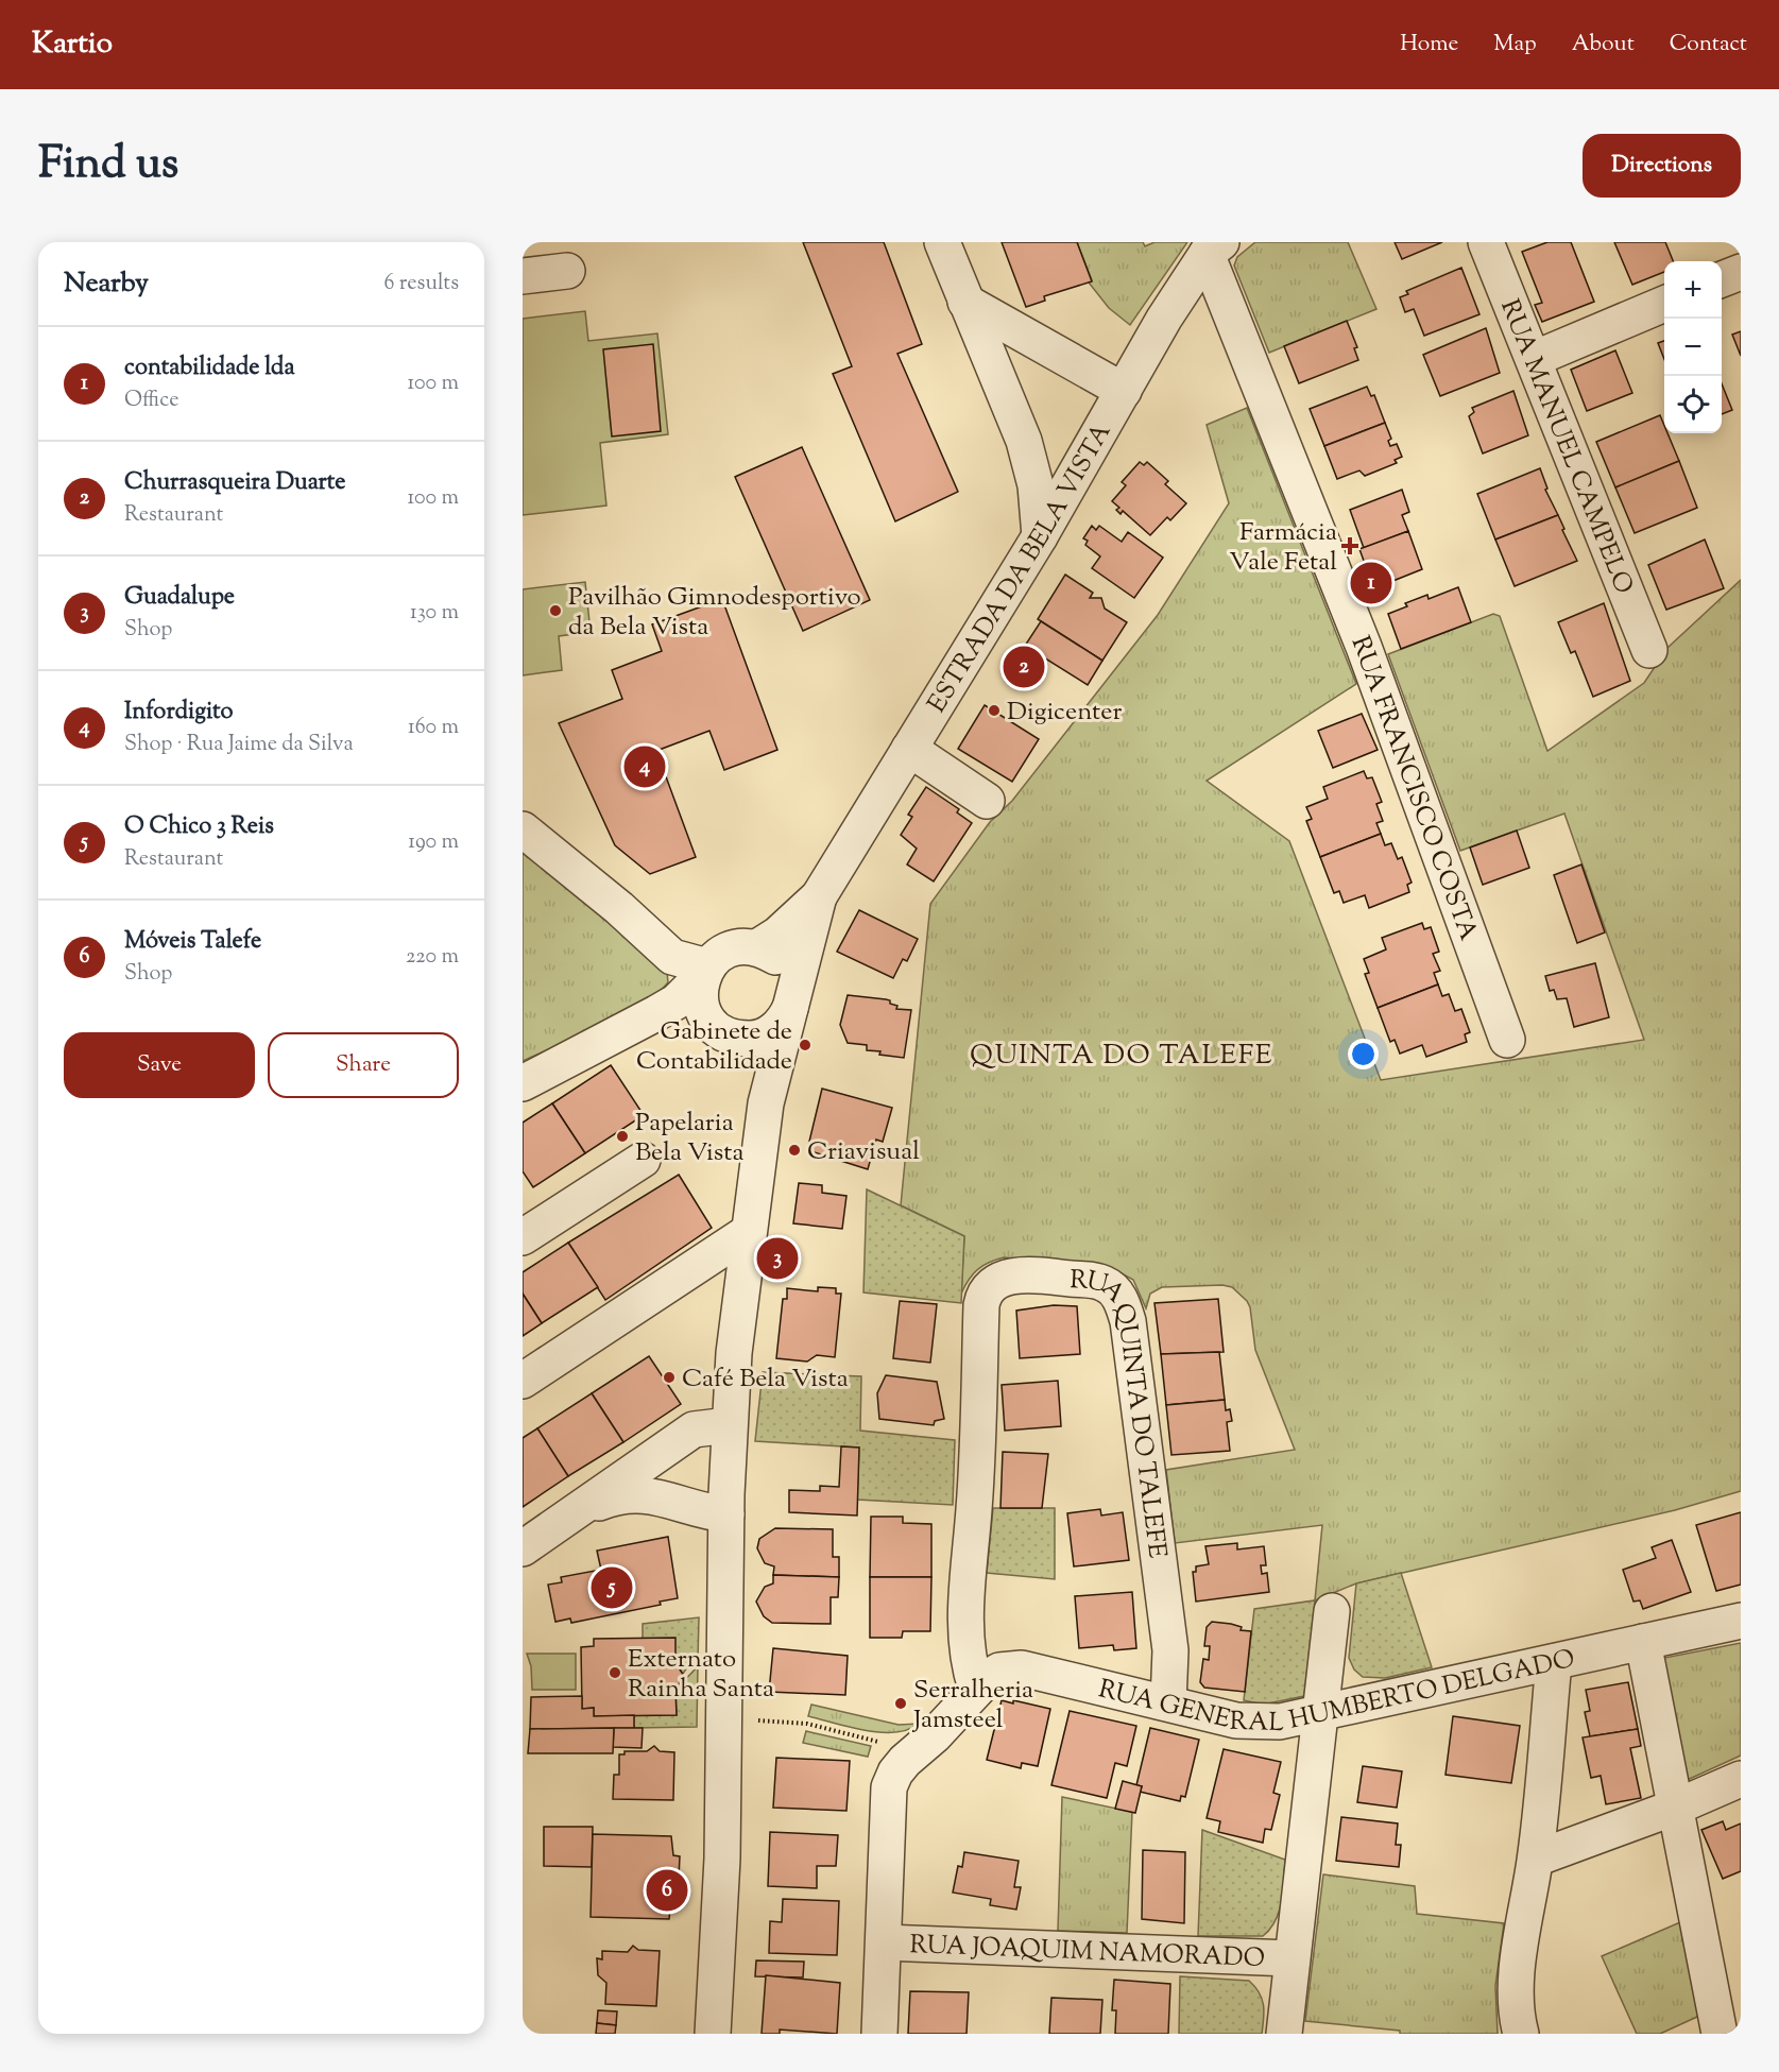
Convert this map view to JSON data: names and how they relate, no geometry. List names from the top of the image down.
{
  "streets": {
    "street": [
      "RUA MANUEL CAMPELO",
      "ESTRADA DA BELA VISTA",
      "RUA FRANCISCO COSTA",
      "RUA QUINTA DO TALEFE",
      "RUA GENERAL HUMBERTO DELGADO",
      "RUA JOAQUIM NAMORADO"
    ]
  },
  "crossings": [
    ["ESTRADA DA BELA VISTA", "RUA FRANCISCO COSTA"],
    ["RUA QUINTA DO TALEFE", "RUA GENERAL HUMBERTO DELGADO"],
    ["RUA GENERAL HUMBERTO DELGADO", "RUA JOAQUIM NAMORADO"]
  ],
  "districts": ["QUINTA DO TALEFE"],
  "places": {
    "health": ["Farmácia Vale Fetal"],
    "other": [
      "Pavilhão Gimnodesportivo da Bela Vista",
      "Digicenter",
      "Gabinete de Contabilidade",
      "Papelaria Bela Vista",
      "Criavisual",
      "Café Bela Vista",
      "Externato Rainha Santa",
      "Serralheria Jamsteel"
    ]
  },
  "page": {
    "header": "Kartio",
    "nav": [
      "Home",
      "Map",
      "About",
      "Contact"
    ],
    "title": "Find us",
    "buttons": [
      "Directions",
      ["Save", "Share"]
    ],
    "heading": ["Nearby", "6 results"],
    "map_buttons": ["+", "−"],
    "list": [
      {
        "mark": "1",
        "name": "contabilidade lda",
        "note": "Office",
        "value": "100 m"
      },
      {
        "mark": "2",
        "name": "Churrasqueira Duarte",
        "note": "Restaurant",
        "value": "100 m"
      },
      {
        "mark": "3",
        "name": "Guadalupe",
        "note": "Shop",
        "value": "130 m"
      },
      {
        "mark": "4",
        "name": "Infordigito",
        "note": "Shop · Rua Jaime da Silva",
        "value": "160 m"
      },
      {
        "mark": "5",
        "name": "O Chico 3 Reis",
        "note": "Restaurant",
        "value": "190 m"
      },
      {
        "mark": "6",
        "name": "Móveis Talefe",
        "note": "Shop",
        "value": "220 m"
      }
    ],
    "pins": [
      "1",
      "2",
      "4",
      "3",
      "5",
      "6"
    ]
  }
}
